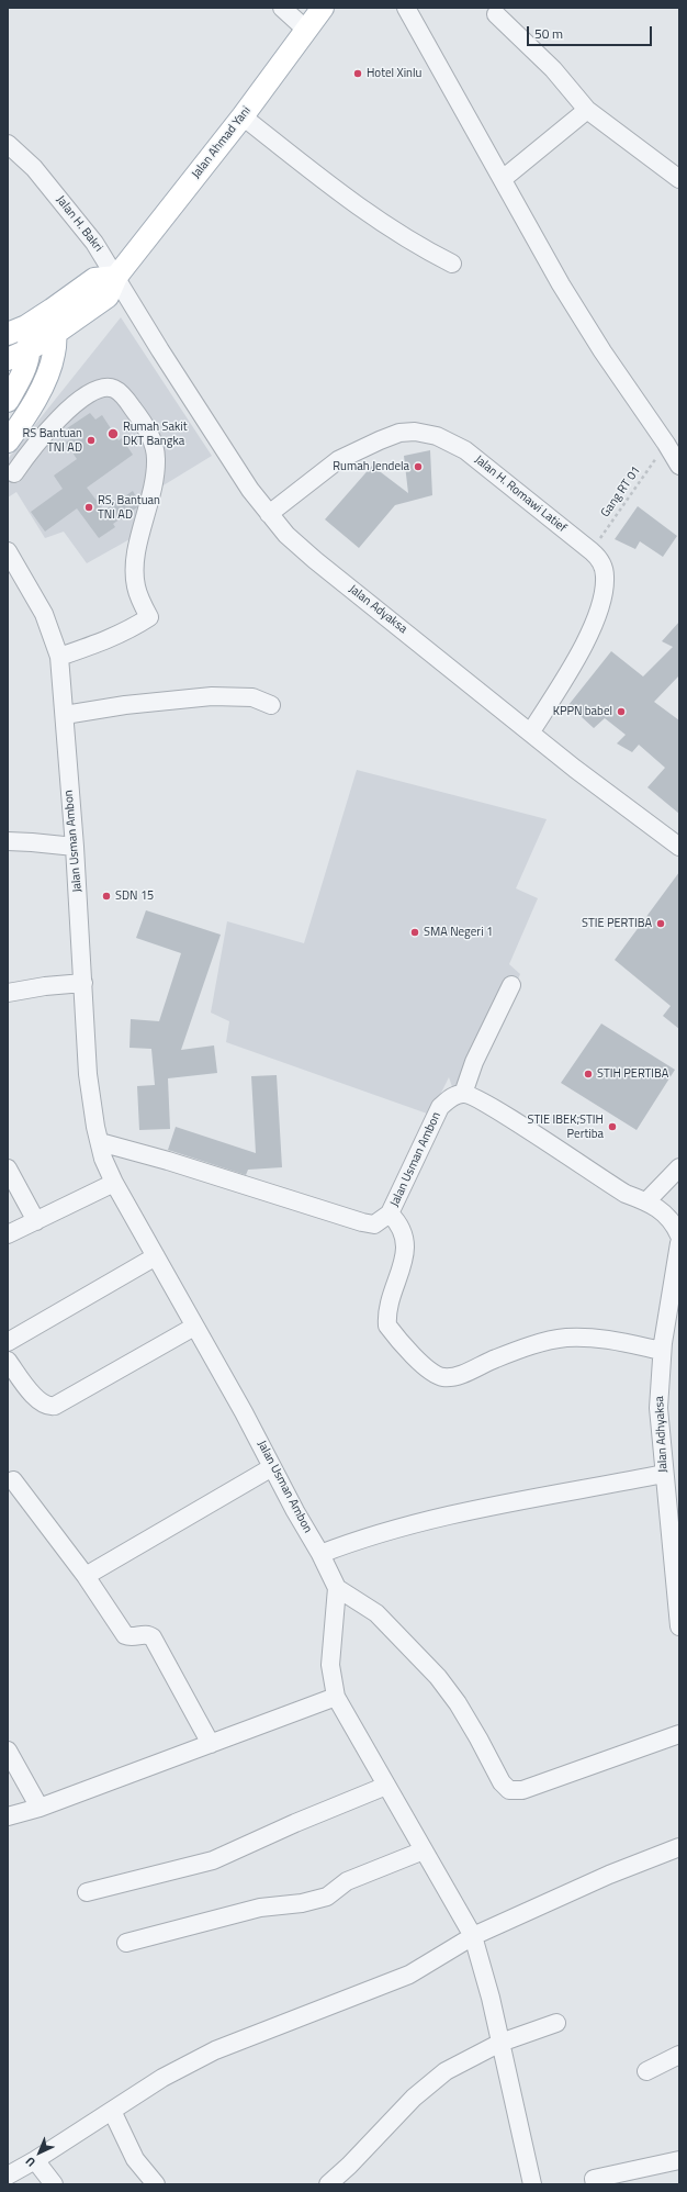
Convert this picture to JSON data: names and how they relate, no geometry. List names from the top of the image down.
{
  "streets": {
    "main road": ["Jalan Ahmad Yani"],
    "street": [
      "Jalan H. Bakri",
      "Jalan H. Romawi Latief",
      "Jalan Adyaksa",
      "Jalan Usman Ambon",
      "Jalan Adhyaksa"
    ],
    "path": ["Gang RT 01"]
  },
  "crossings": [
    ["Jalan Ahmad Yani", "Jalan H. Bakri"],
    ["Jalan H. Bakri", "Jalan Adyaksa"],
    ["Gang RT 01", "Jalan H. Romawi Latief"],
    ["Jalan H. Romawi Latief", "Jalan Adyaksa"]
  ],
  "places": [
    "Hotel Xinlu",
    "Rumah Sakit DKT Bangka",
    "RS Bantuan TNI AD",
    "Rumah Jendela",
    "RS, Bantuan TNI AD",
    "KPPN babel",
    "SDN 15",
    "STIE PERTIBA",
    "SMA Negeri 1",
    "STIH PERTIBA",
    "STIE IBEK;STIH Pertiba"
  ],
  "scale_bar": "50 m",
  "north": "bottom left"
}
